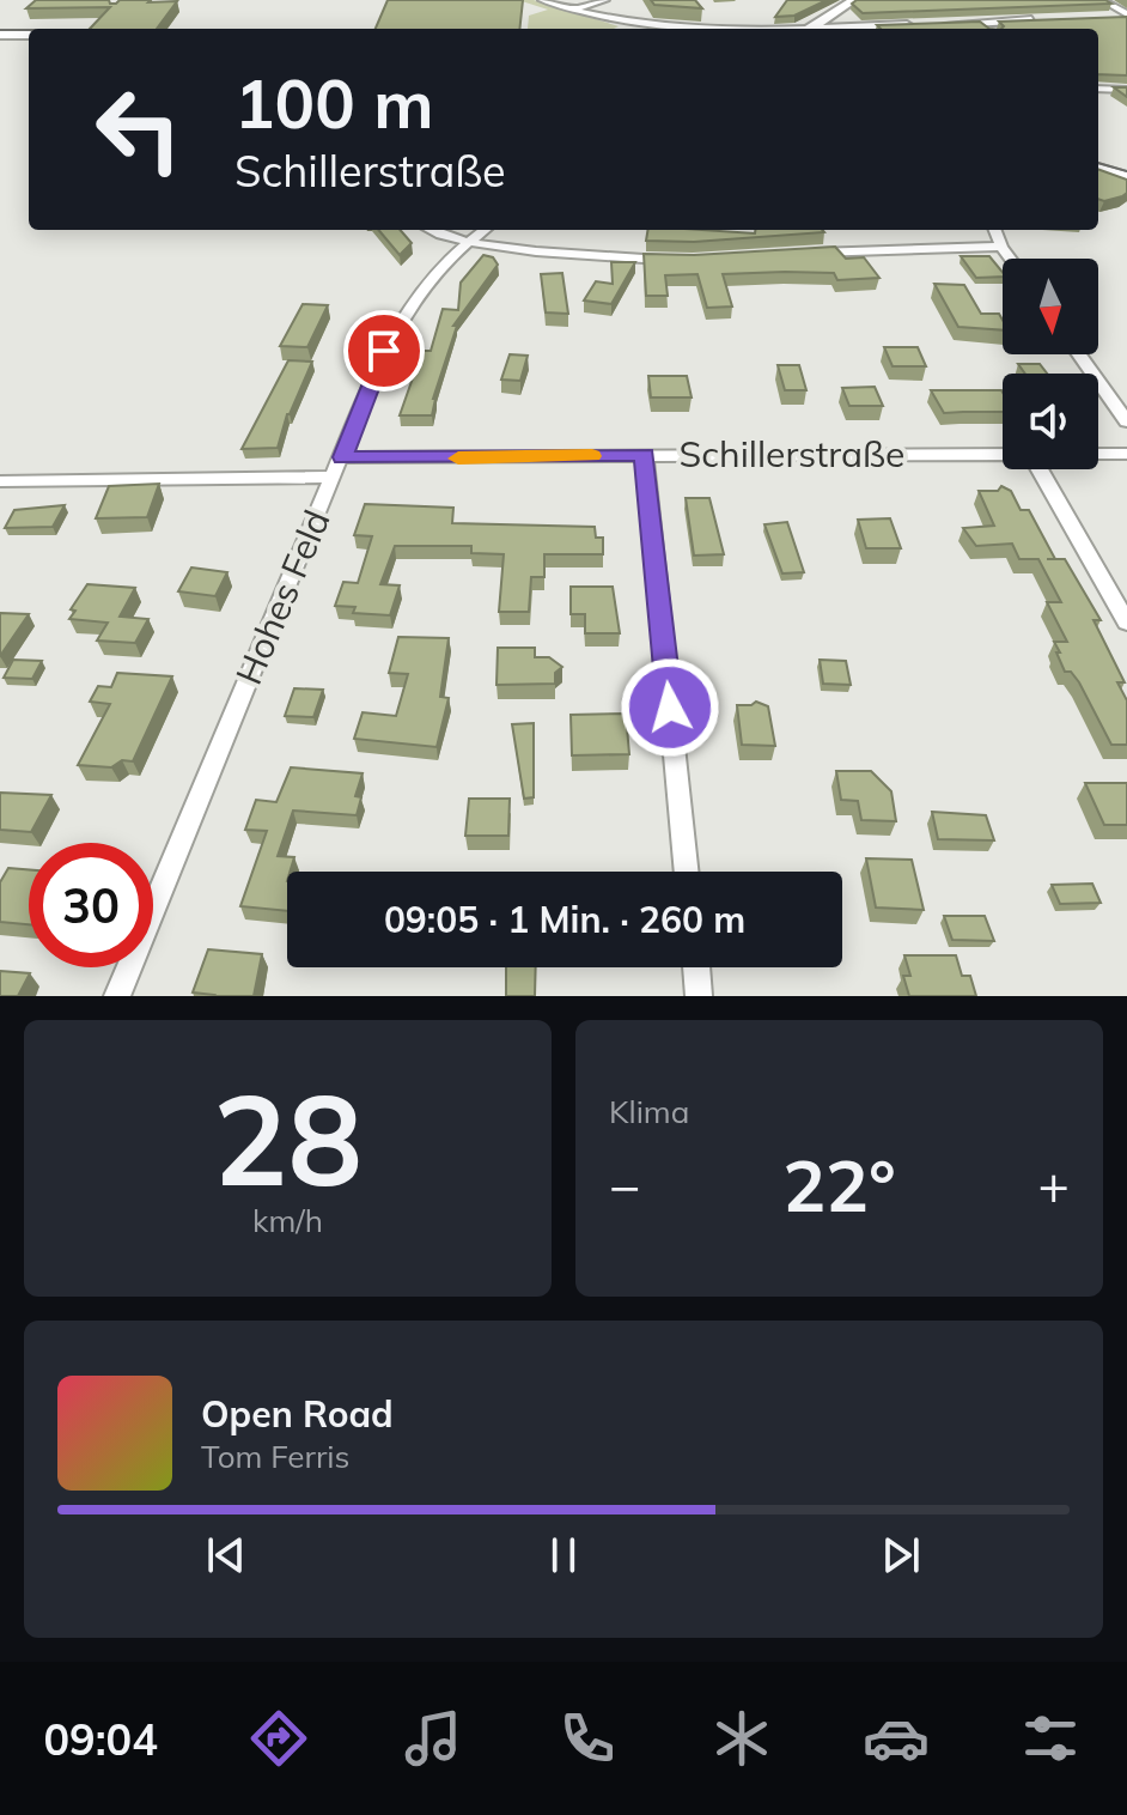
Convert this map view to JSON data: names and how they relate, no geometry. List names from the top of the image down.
{
  "streets": {
    "street": ["Schillerstraße", "Hohes Feld"]
  },
  "crossings": [
    ["Schillerstraße", "Hohes Feld"]
  ],
  "north": "bottom",
  "page": {
    "turn": ["100 m", "Schillerstraße"],
    "limit": "30",
    "trip": "09:05 · 1 Min. · 260 m",
    "tile": [
      ["28", "km/h"],
      "Klima"
    ],
    "heat": ["−", "22°", "+"],
    "song": ["Open Road", "Tom Ferris"],
    "tabs": "09:04"
  }
}
